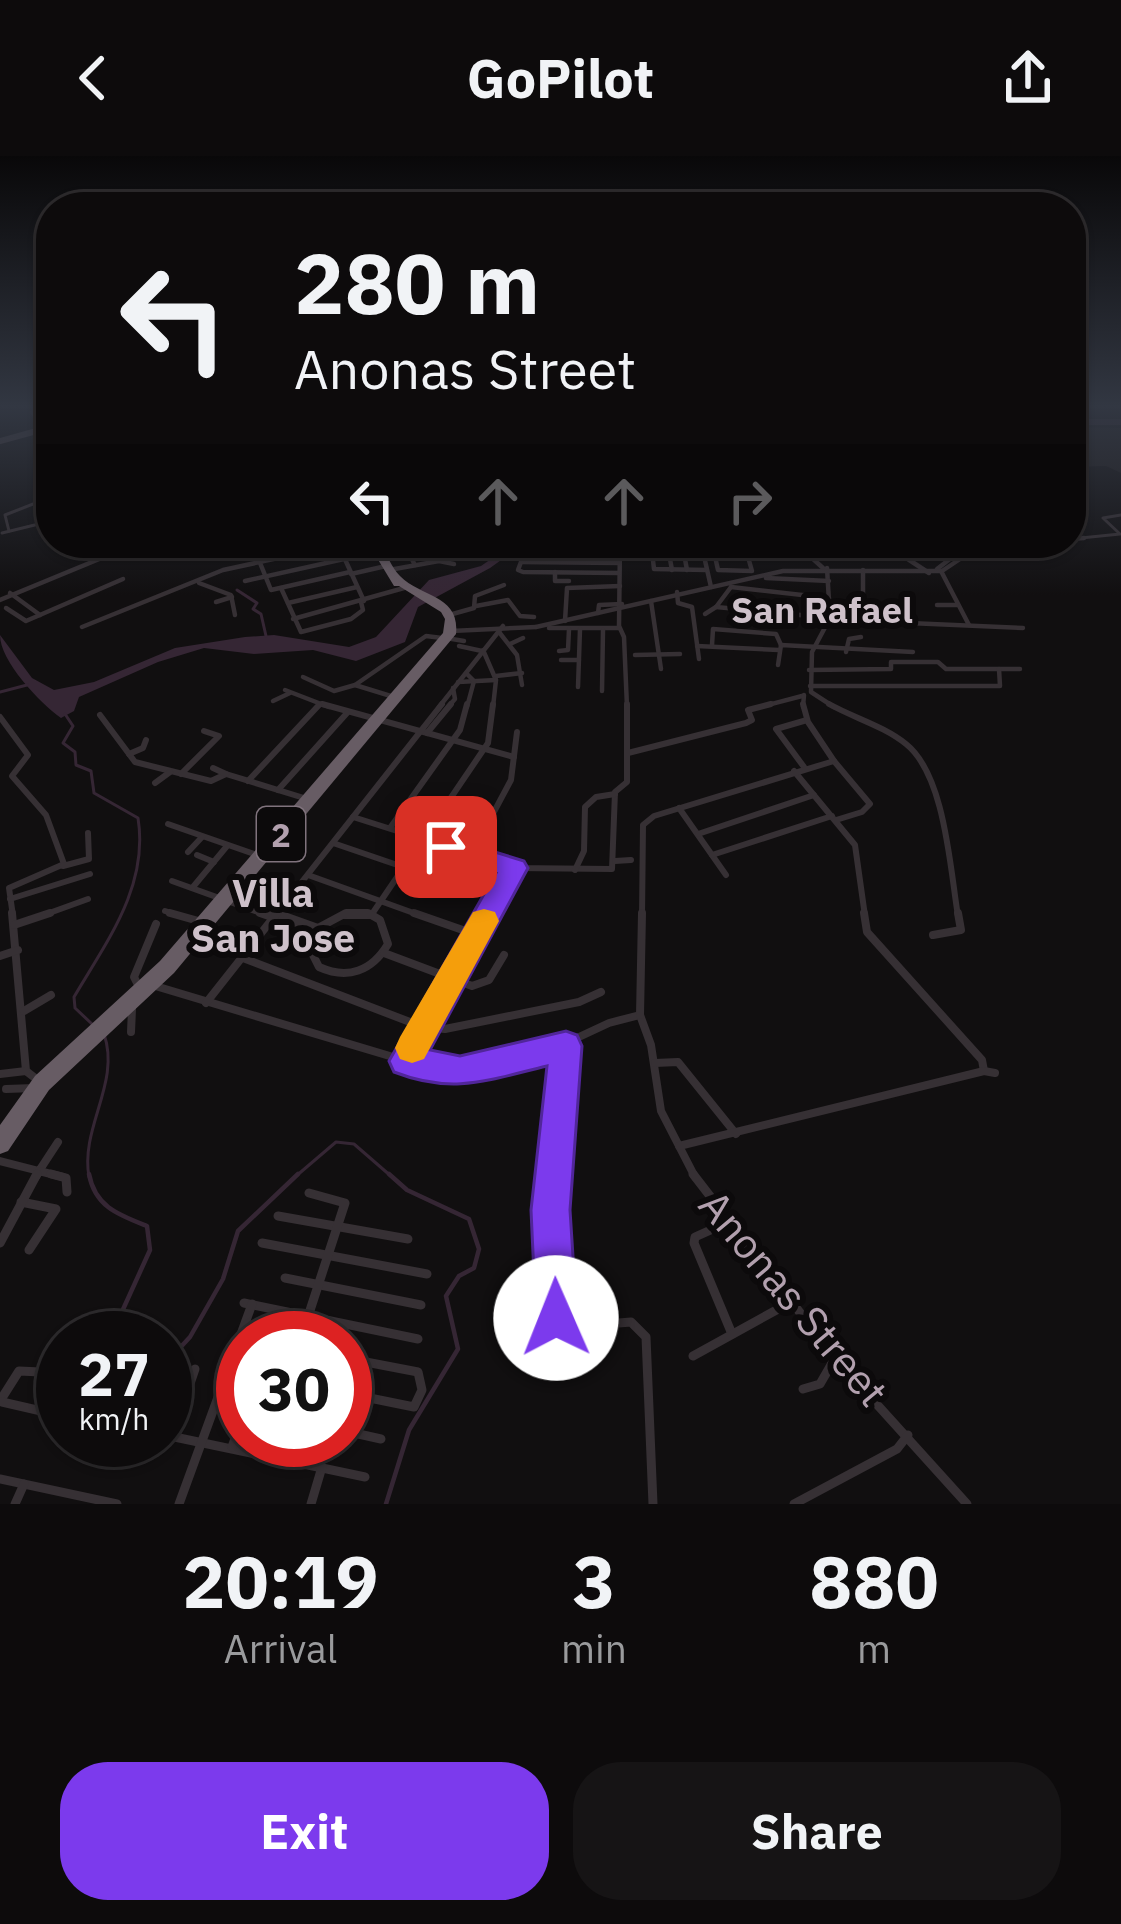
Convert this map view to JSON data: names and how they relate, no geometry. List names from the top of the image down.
{
  "streets": {
    "highway": ["2"],
    "street": ["Anonas Street"]
  },
  "districts": ["San Rafael", "Villa San Jose"],
  "page": {
    "header": "GoPilot",
    "turn": ["280 m", "Anonas Street"],
    "speed": "27 km/h",
    "limit": "30",
    "eta": [
      "20:19",
      "Arrival",
      "3",
      "min",
      "880",
      "m"
    ],
    "buttons": ["Exit", "Share"]
  }
}
